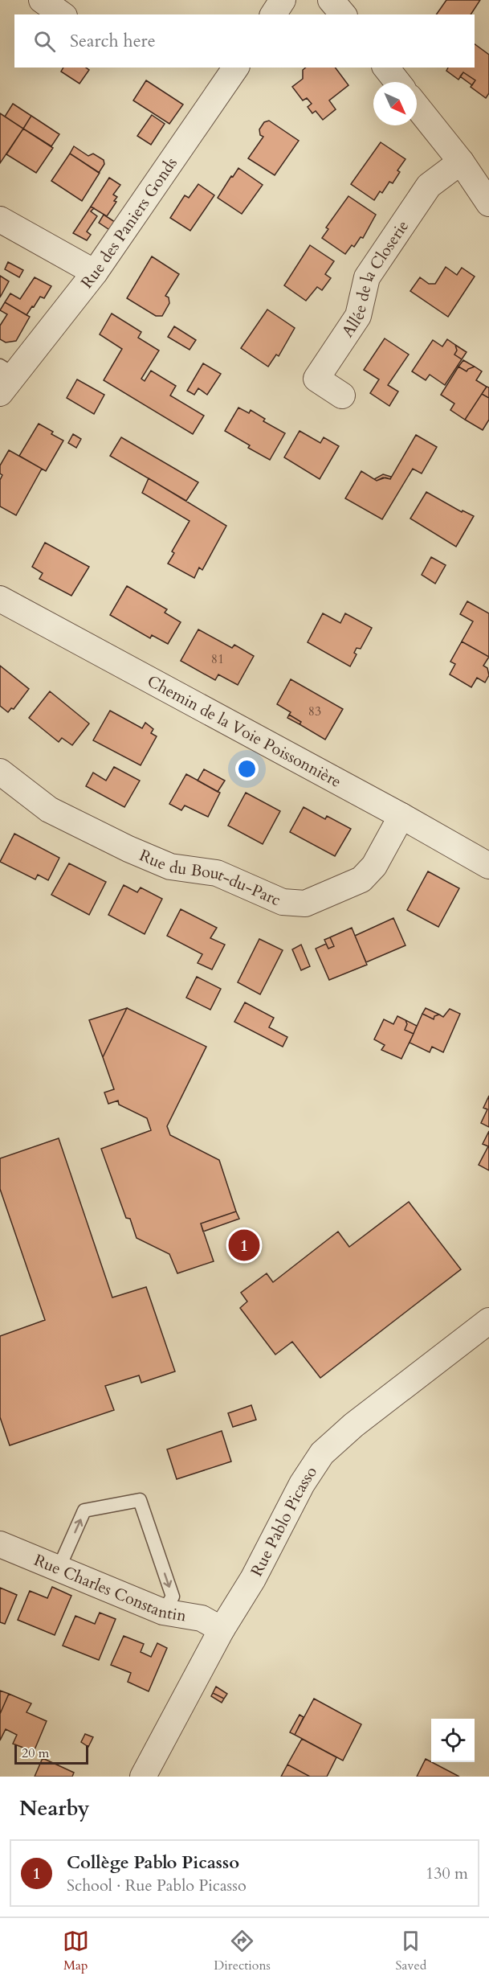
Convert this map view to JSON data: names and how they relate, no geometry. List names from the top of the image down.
{
  "streets": {
    "street": [
      "Rue des Paniers Gonds",
      "Allée de la Closerie",
      "Chemin de la Voie Poissonnière",
      "Rue du Bout-du-Parc",
      "Rue Pablo Picasso",
      "Rue Charles Constantin"
    ]
  },
  "crossings": [
    ["Chemin de la Voie Poissonnière", "Rue du Bout-du-Parc"],
    ["Rue Pablo Picasso", "Rue Charles Constantin"]
  ],
  "house_numbers": ["81", "83"],
  "scale_bar": "20 m",
  "north": "bottom right",
  "page": {
    "search": "Search here",
    "pins": "1",
    "scale": "20 m",
    "heading": "Nearby",
    "list": [
      {
        "mark": "1",
        "name": "Collège Pablo Picasso",
        "note": "School · Rue Pablo Picasso",
        "value": "130 m"
      }
    ],
    "nav": ["Map", "Directions", "Saved"]
  }
}
